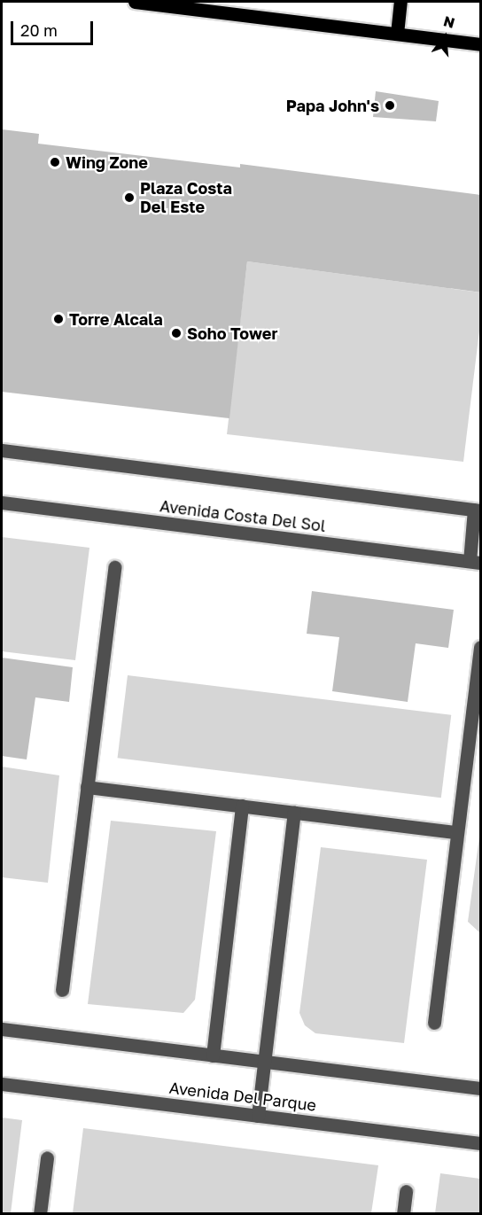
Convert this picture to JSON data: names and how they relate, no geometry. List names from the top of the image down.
{
  "streets": {
    "street": ["Avenida Costa Del Sol", "Avenida Del Parque"]
  },
  "places": [
    "Papa John's",
    "Wing Zone",
    "Plaza Costa Del Este",
    "Torre Alcala",
    "Soho Tower"
  ],
  "scale_bar": "20 m",
  "north": "top"
}
